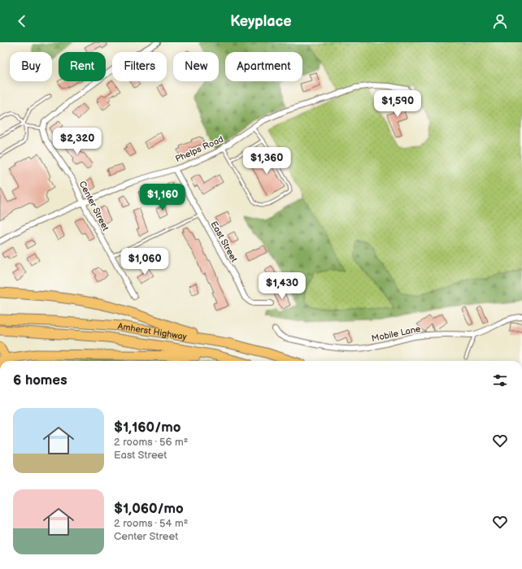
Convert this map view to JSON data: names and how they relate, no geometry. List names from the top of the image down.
{
  "streets": {
    "highway": ["Amherst Highway"],
    "street": [
      "Phelps Road",
      "Center Street",
      "East Street",
      "Mobile Lane"
    ]
  },
  "crossings": [
    ["Phelps Road", "Center Street"],
    ["Phelps Road", "East Street"]
  ],
  "page": {
    "header": "Keyplace",
    "chip": [
      "Buy",
      "Rent",
      "Filters",
      "New",
      "Apartment"
    ],
    "price": [
      "$1,590",
      "$2,320",
      "$1,360",
      "$1,160",
      "$1,060",
      "$1,430"
    ],
    "heading": "6 homes",
    "list": [
      {
        "name": "$1,160/mo",
        "note": "2 rooms · 56 m² · East Street"
      },
      {
        "name": "$1,060/mo",
        "note": "2 rooms · 54 m² · Center Street"
      }
    ]
  }
}
